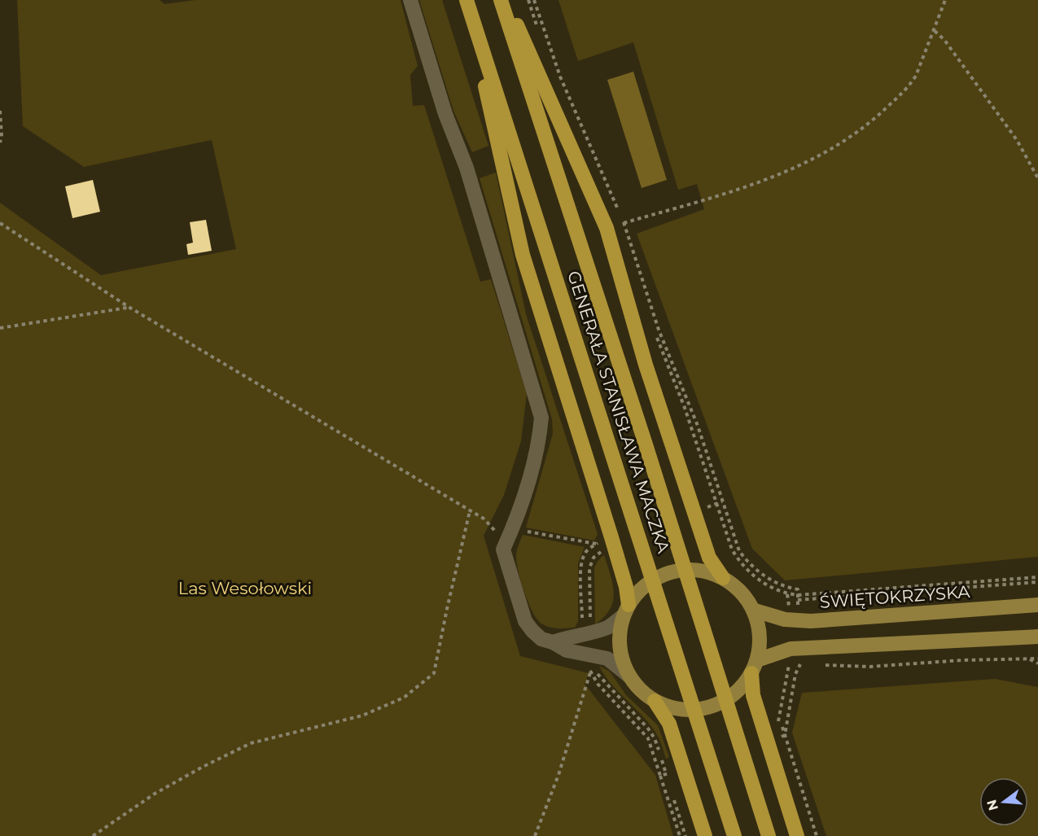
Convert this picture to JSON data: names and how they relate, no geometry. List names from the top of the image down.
{
  "streets": {
    "highway": ["GENERAŁA STANISŁAWA MACZKA"],
    "main road": ["ŚWIĘTOKRZYSKA"]
  },
  "parks": ["Las Wesołowski"],
  "north": "left"
}
